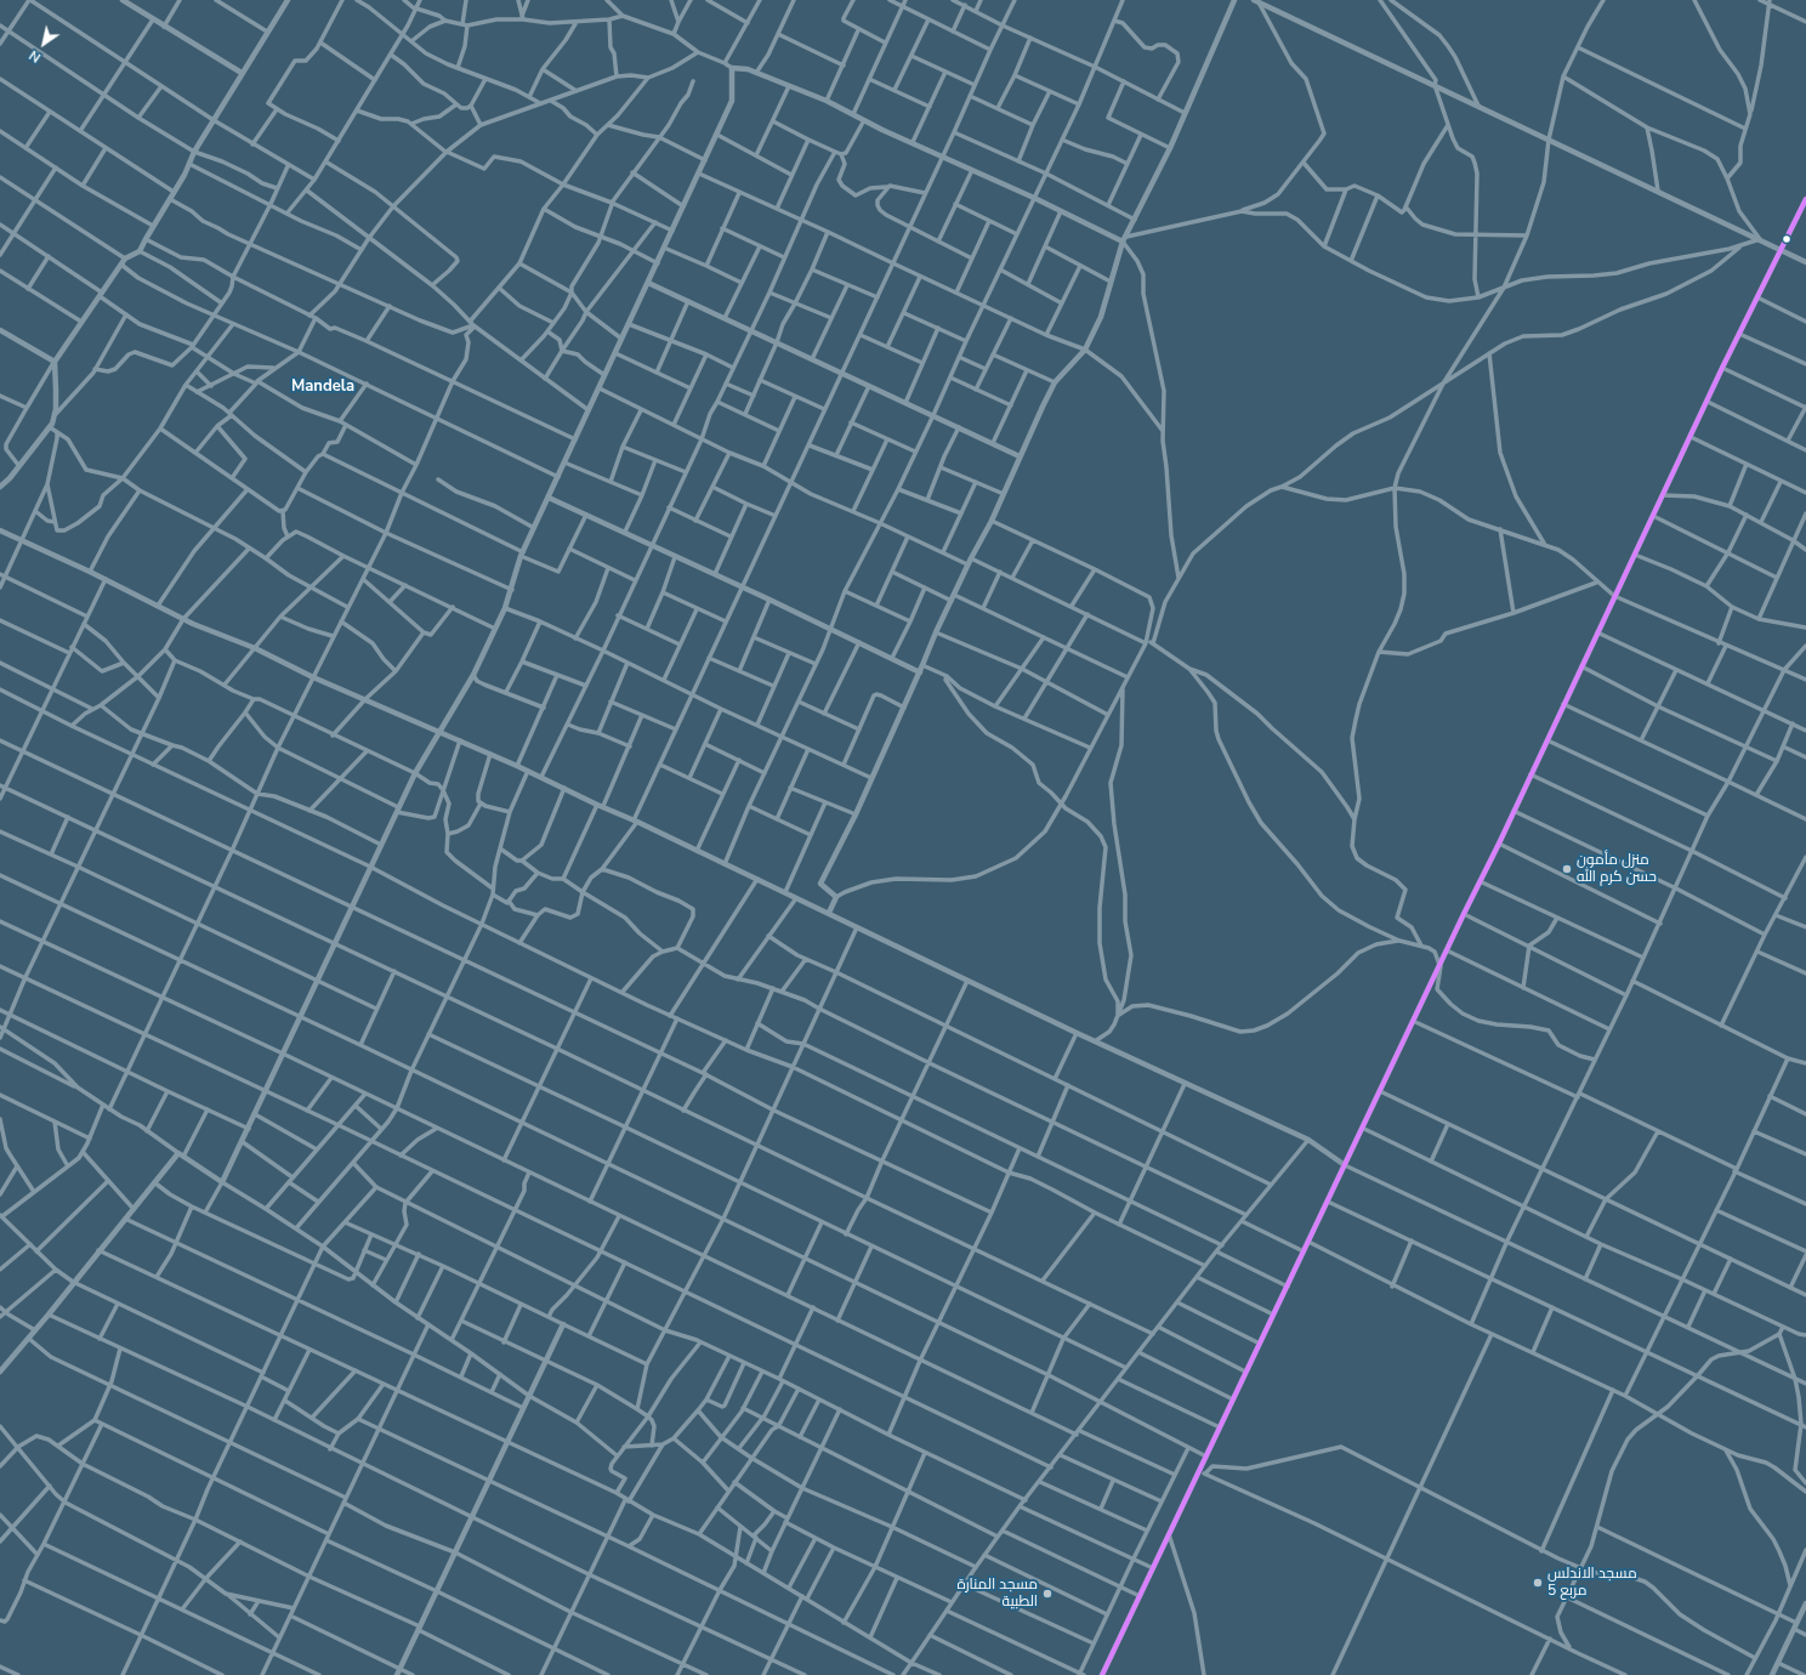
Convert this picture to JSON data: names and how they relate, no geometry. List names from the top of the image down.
{
  "districts": ["Mandela"],
  "places": ["منزل مأمون حسن كرم الله", "مسجد الاندلس مربع 5", "مسجد المنارة الطبية"],
  "north": "bottom left"
}
